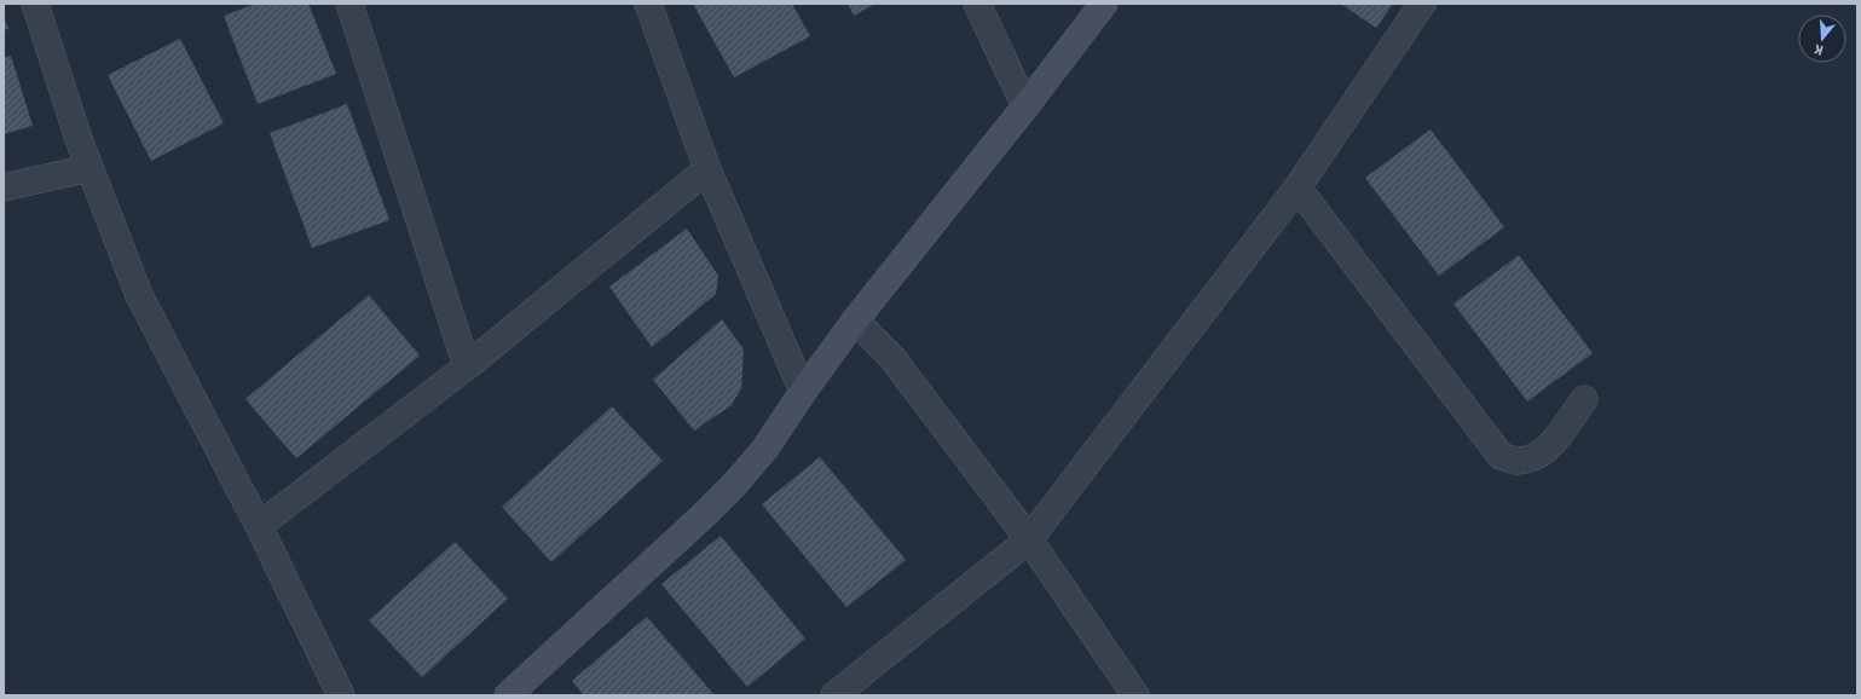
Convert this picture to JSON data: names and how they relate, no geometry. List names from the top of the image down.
{
  "north": "bottom"
}
